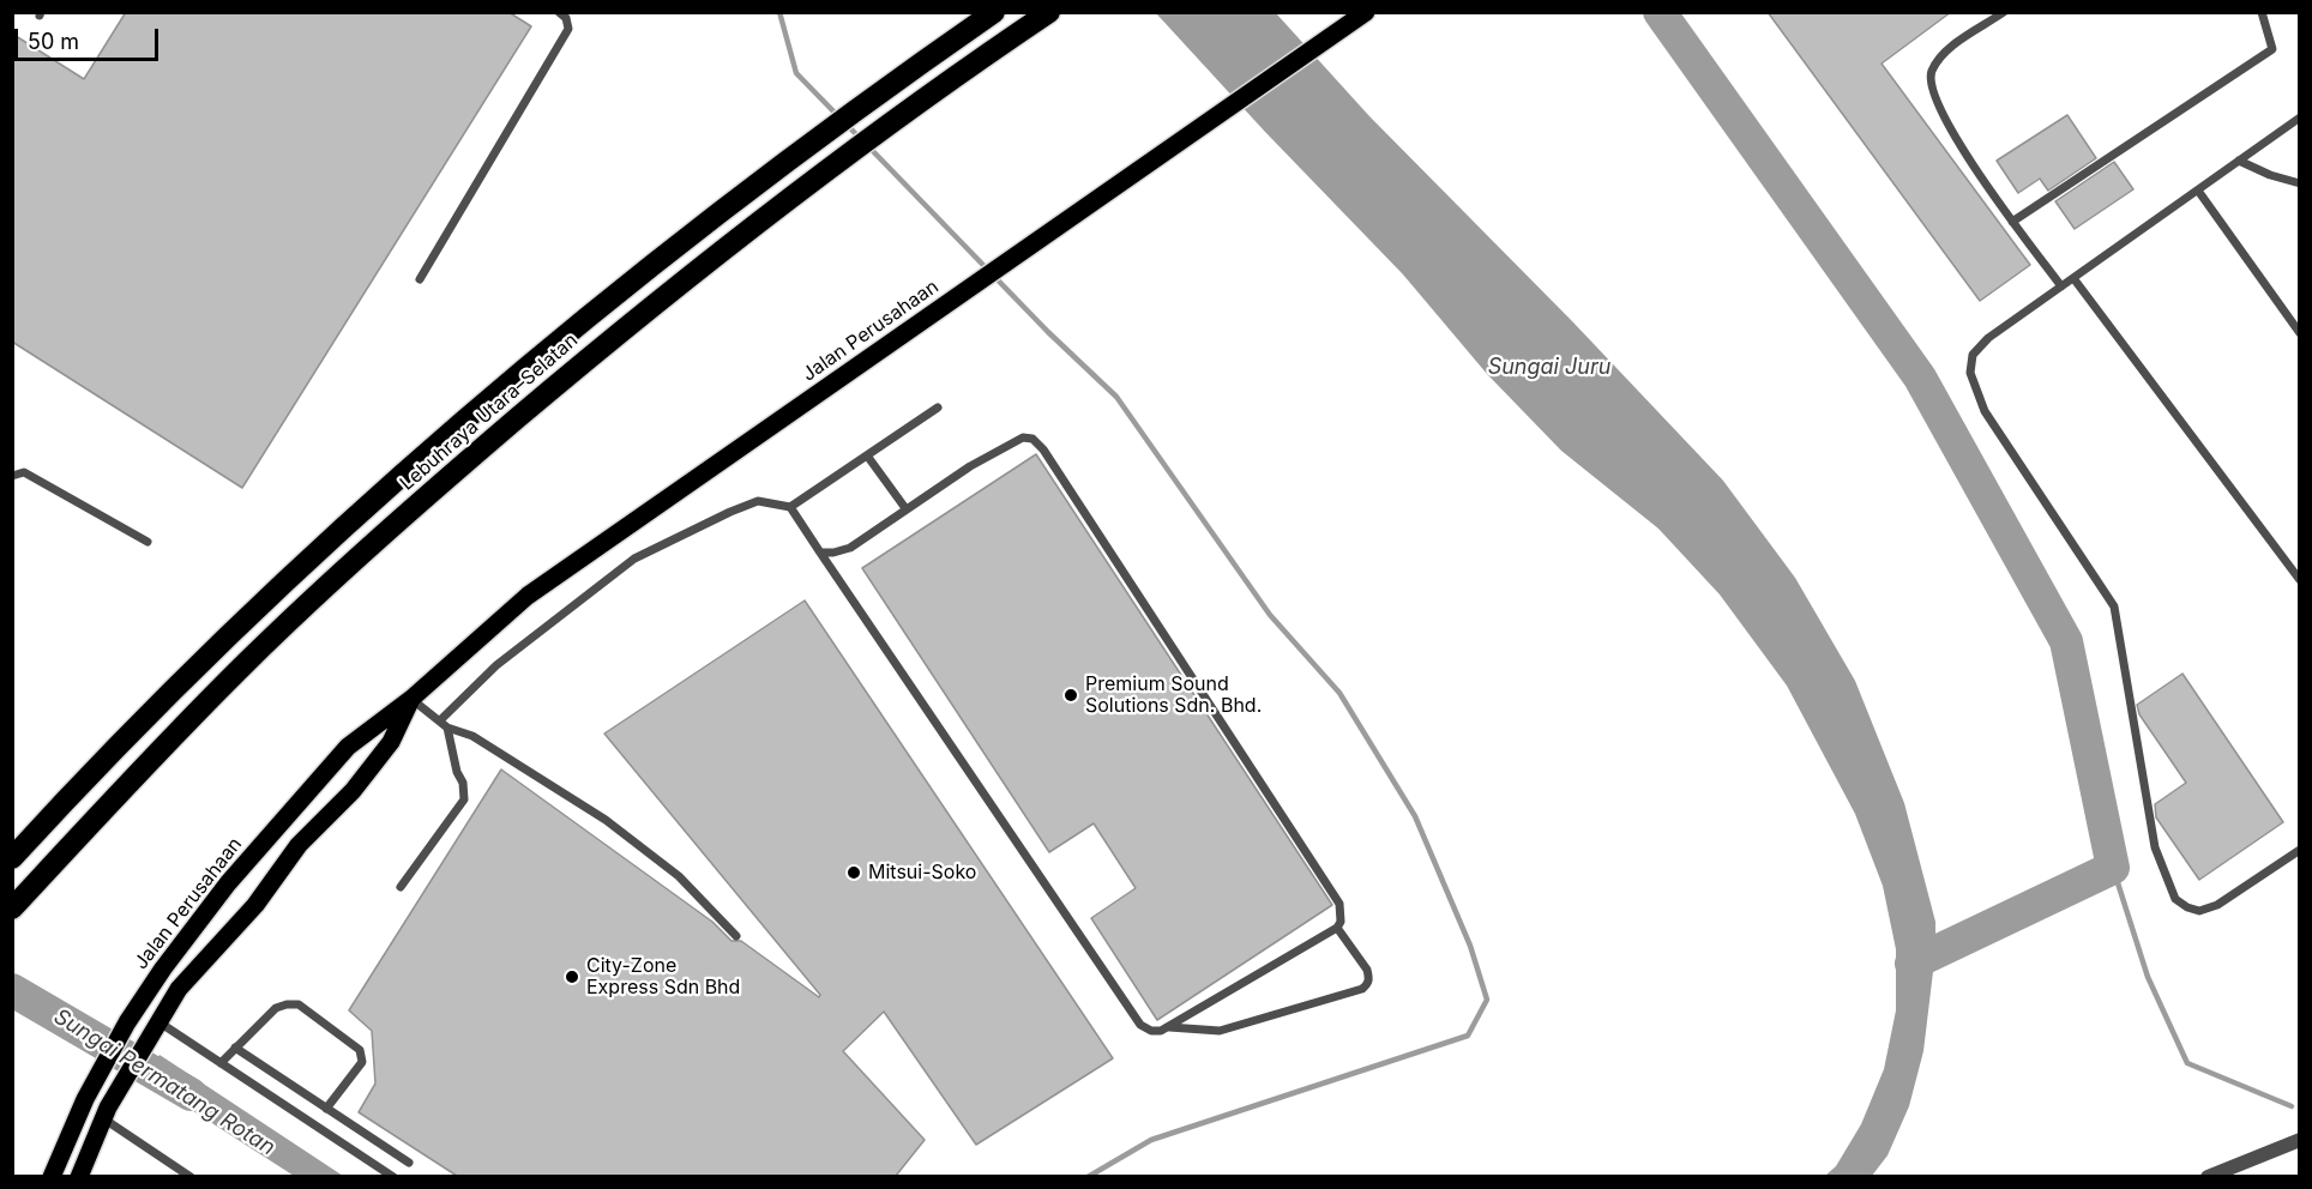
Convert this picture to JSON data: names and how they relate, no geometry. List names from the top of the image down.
{
  "streets": {
    "highway": ["Lebuhraya Utara–Selatan"],
    "main road": ["Jalan Perusahaan"]
  },
  "water": ["Sungai Juru", "Sungai Permatang Rotan"],
  "places": ["Premium Sound Solutions Sdn. Bhd.", "Mitsui-Soko", "City-Zone Express Sdn Bhd"],
  "scale_bar": "50 m"
}
